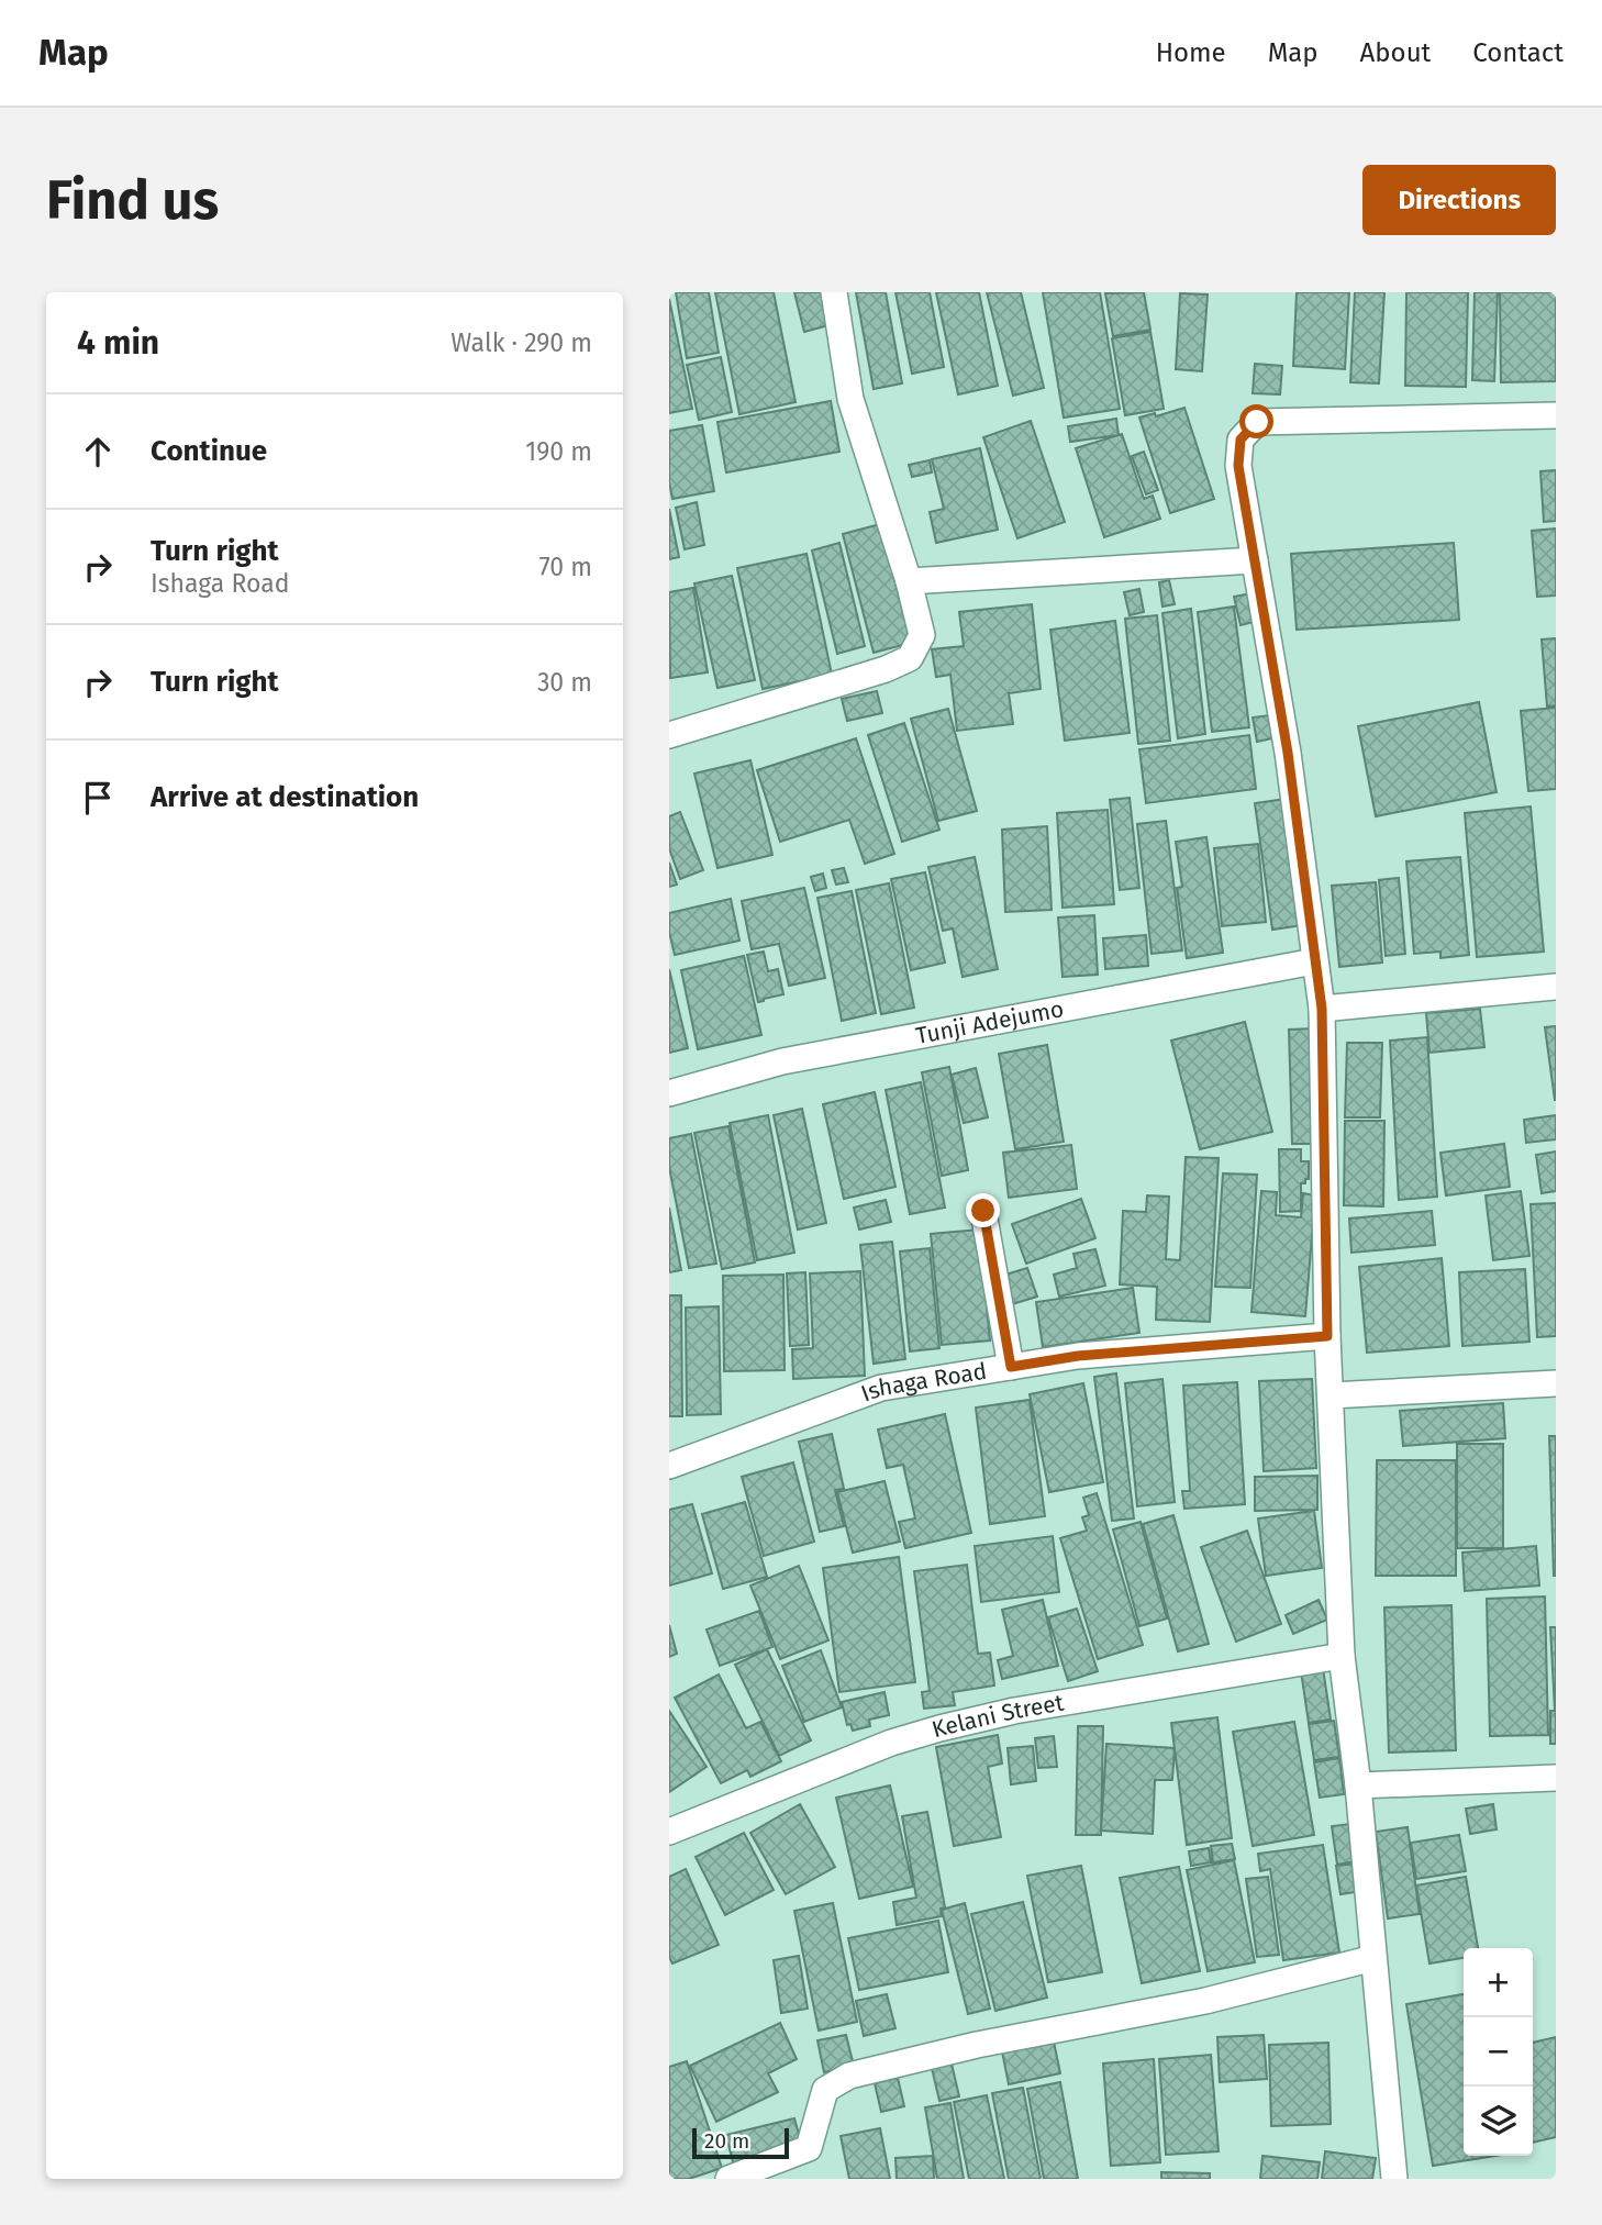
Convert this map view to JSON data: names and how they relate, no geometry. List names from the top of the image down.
{
  "streets": {
    "street": ["Tunji Adejumo", "Ishaga Road", "Kelani Street"]
  },
  "scale_bar": "20 m",
  "page": {
    "header": "Map",
    "nav": [
      "Home",
      "Map",
      "About",
      "Contact"
    ],
    "buttons": "Directions",
    "title": "Find us",
    "heading": ["4 min", "Walk · 290 m"],
    "list": [
      ["Continue", "190 m"],
      ["Turn right", "Ishaga Road", "70 m"],
      ["Turn right", "30 m"],
      "Arrive at destination"
    ],
    "map_buttons": ["+", "−"],
    "scale": "20 m"
  }
}
